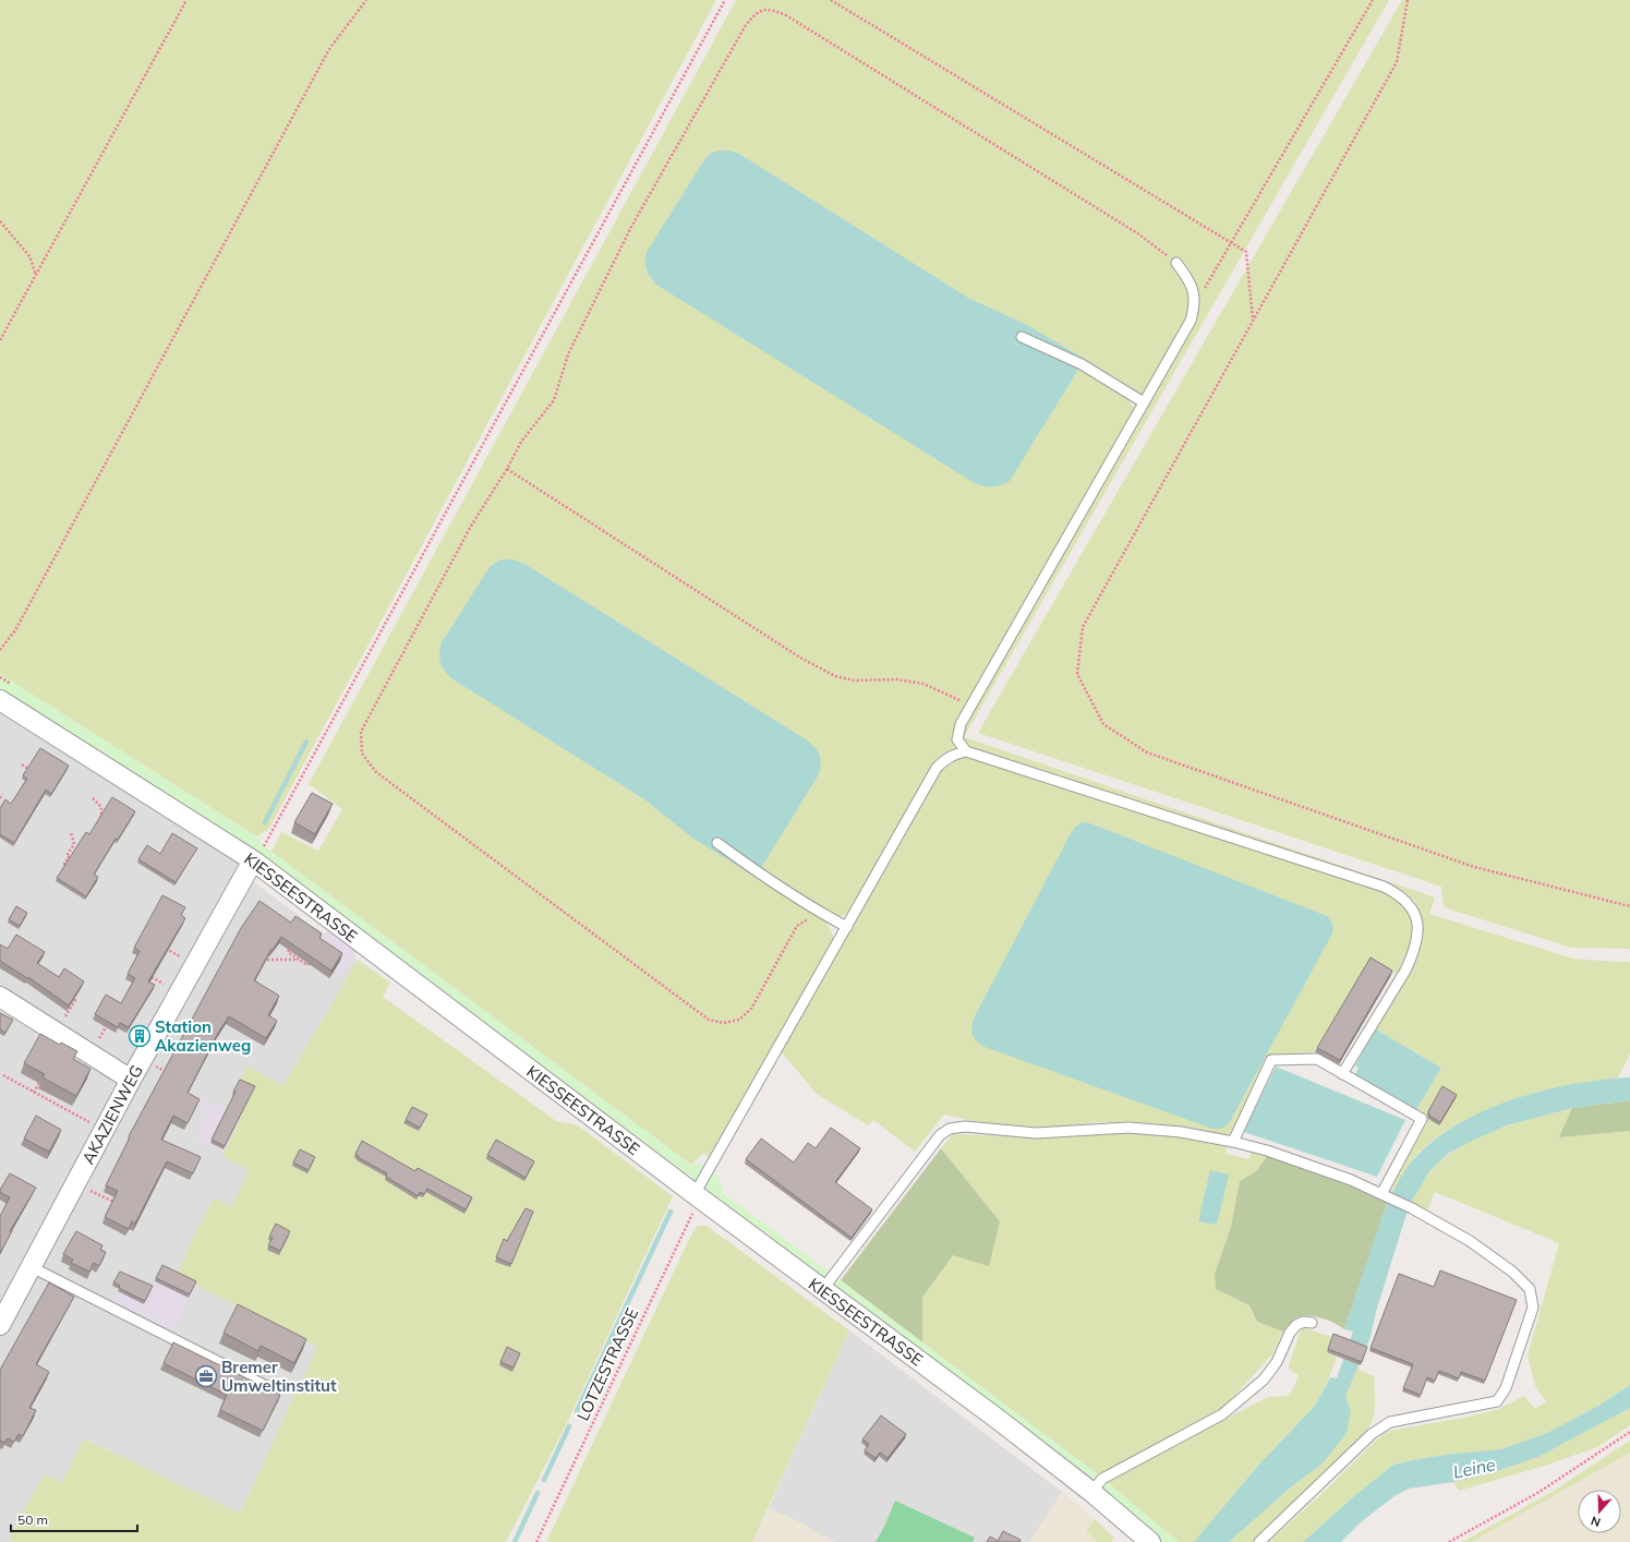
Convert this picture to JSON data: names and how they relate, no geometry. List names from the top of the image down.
{
  "streets": {
    "street": ["KIESSEESTRASSE", "AKAZIENWEG"],
    "path": ["LOTZESTRASSE"]
  },
  "crossings": [
    ["KIESSEESTRASSE", "AKAZIENWEG"],
    ["KIESSEESTRASSE", "LOTZESTRASSE"]
  ],
  "water": ["Leine"],
  "places": {
    "building": ["Station Akazienweg"],
    "office": ["Bremer Umweltinstitut"]
  },
  "scale_bar": "50 m",
  "north": "bottom"
}
